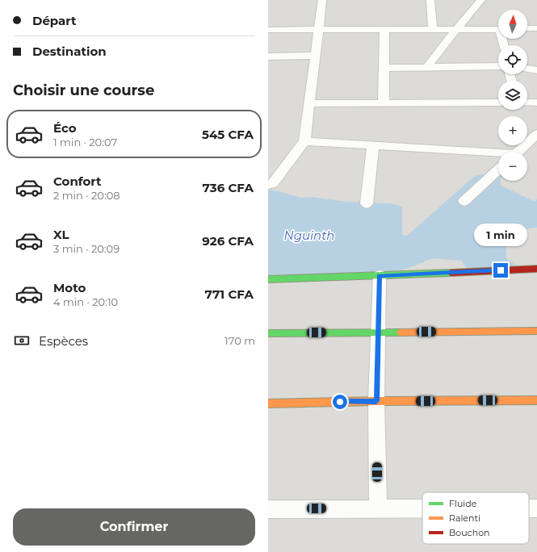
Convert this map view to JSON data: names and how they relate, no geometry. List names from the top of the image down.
{
  "water": ["Nguinth"],
  "legend": ["Fluide", "Ralenti", "Bouchon"],
  "north": "top",
  "page": {
    "banner": ["Départ", "Destination"],
    "map_buttons": ["+", "−"],
    "heading": "Choisir une course",
    "list": [
      {
        "name": "Éco",
        "note": "1 min · 20:07",
        "value": "545 CFA"
      },
      {
        "name": "Confort",
        "note": "2 min · 20:08",
        "value": "736 CFA"
      },
      {
        "name": "XL",
        "note": "3 min · 20:09",
        "value": "926 CFA"
      },
      {
        "name": "Moto",
        "note": "4 min · 20:10",
        "value": "771 CFA"
      }
    ],
    "bubble": "1 min",
    "pay": ["Espèces", "170 m"],
    "buttons": "Confirmer"
  }
}
